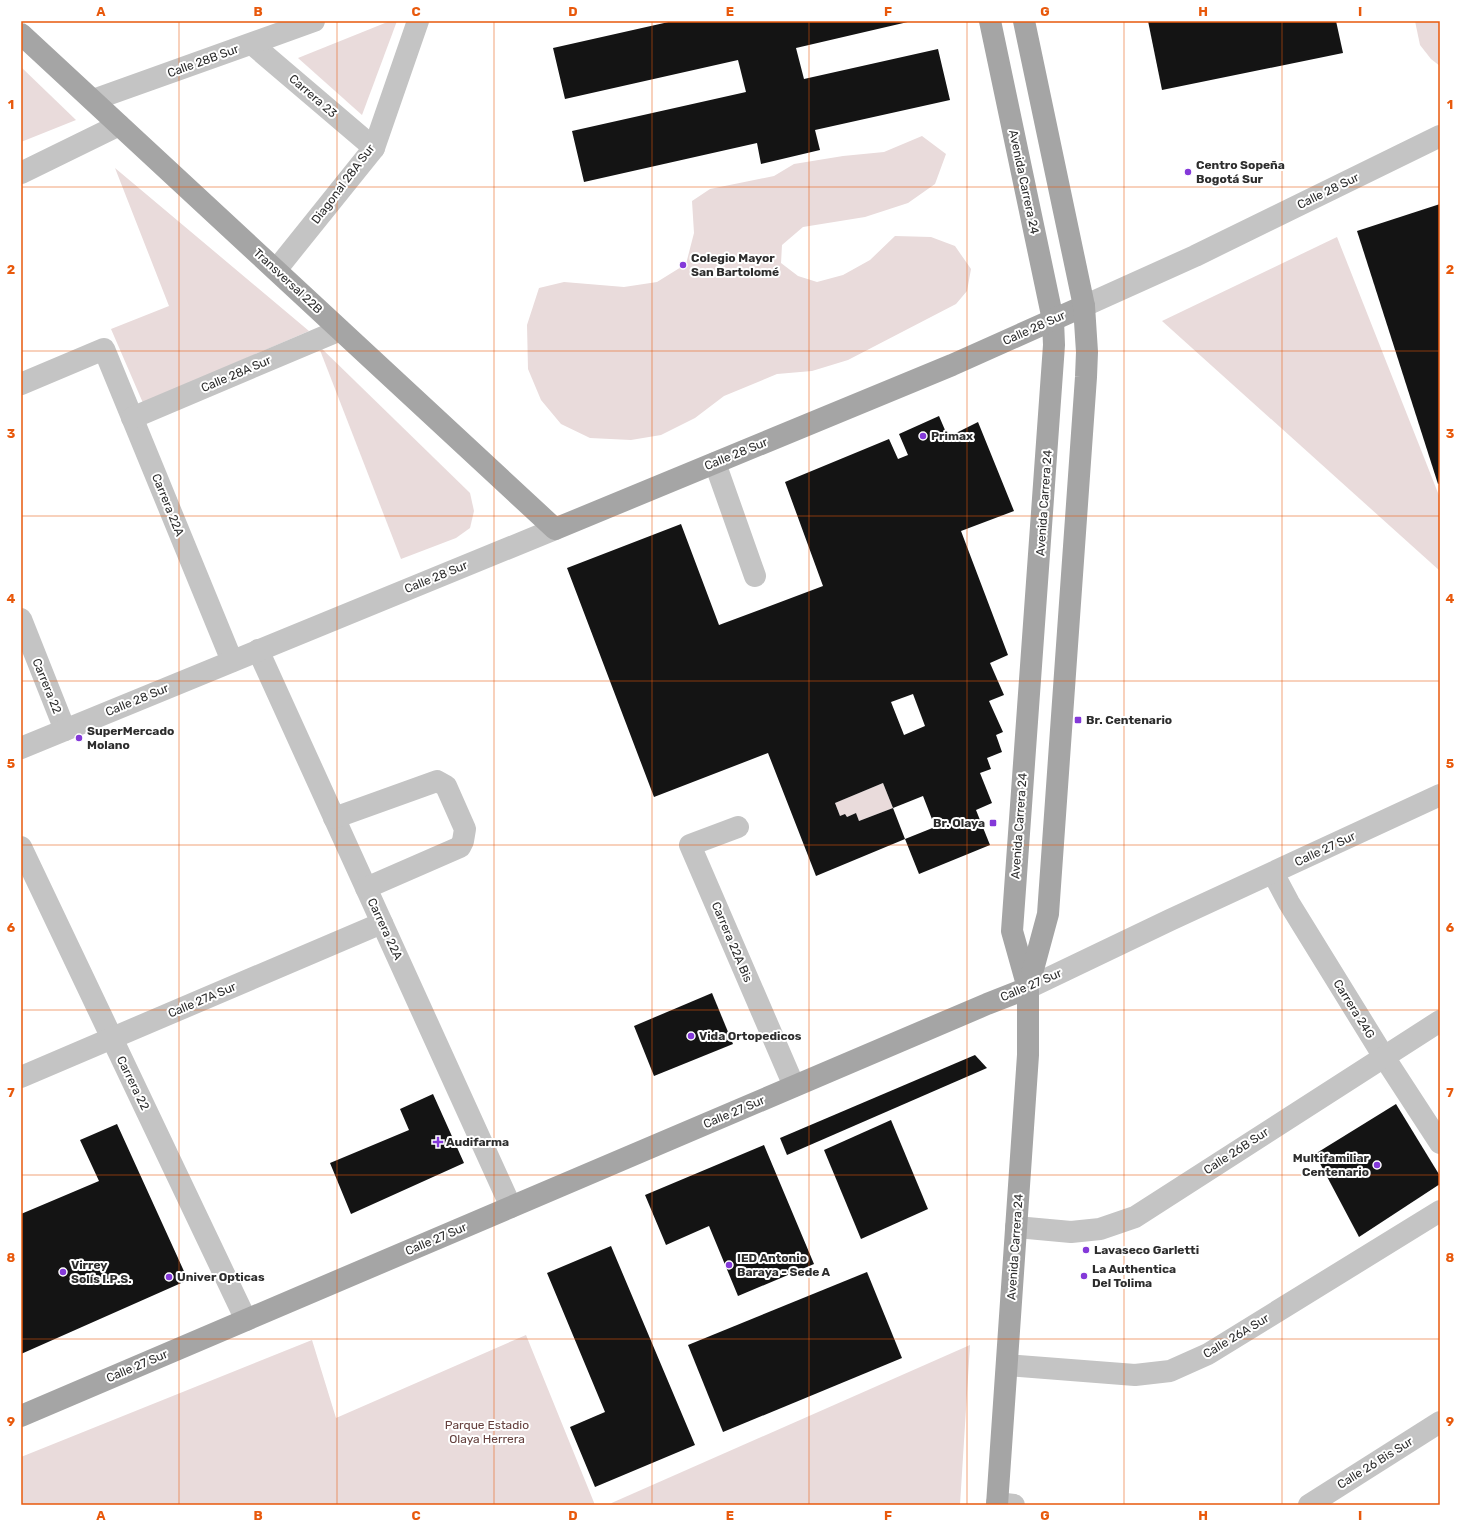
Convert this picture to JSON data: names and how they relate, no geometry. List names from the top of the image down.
{
  "streets": {
    "main road": [
      "Avenida Carrera 24",
      "Calle 28 Sur",
      "Transversal 22B",
      "Calle 27 Sur"
    ],
    "street": [
      "Calle 28B Sur",
      "Carrera 23",
      "Diagonal 28A Sur",
      "Calle 28A Sur",
      "Carrera 22A",
      "Carrera 22",
      "Carrera 22A Bis",
      "Calle 27A Sur",
      "Carrera 24G",
      "Calle 26B Sur",
      "Calle 26A Sur",
      "Calle 26 Bis Sur"
    ]
  },
  "crossings": [
    ["Calle 28B Sur", "Carrera 23"],
    ["Calle 28B Sur", "Transversal 22B"],
    ["Carrera 23", "Diagonal 28A Sur"],
    ["Avenida Carrera 24", "Calle 28 Sur"],
    ["Avenida Carrera 24", "Calle 27 Sur"],
    ["Avenida Carrera 24", "Calle 26B Sur"],
    ["Avenida Carrera 24", "Calle 26A Sur"],
    ["Diagonal 28A Sur", "Transversal 22B"],
    ["Calle 28 Sur", "Transversal 22B"],
    ["Calle 28 Sur", "Carrera 22A"],
    ["Calle 28 Sur", "Carrera 22"],
    ["Transversal 22B", "Calle 28A Sur"],
    ["Calle 28A Sur", "Carrera 22A"],
    ["Carrera 22A", "Calle 27 Sur"],
    ["Carrera 22A", "Calle 27A Sur"],
    ["Carrera 22", "Calle 27 Sur"],
    ["Carrera 22", "Calle 27A Sur"],
    ["Calle 27 Sur", "Carrera 22A Bis"],
    ["Calle 27 Sur", "Carrera 24G"],
    ["Carrera 24G", "Calle 26B Sur"]
  ],
  "parks": ["Parque Estadio Olaya Herrera"],
  "places": {
    "other": [
      "Centro Sopeña Bogotá Sur",
      "Colegio Mayor San Bartolomé",
      "Primax",
      "SuperMercado Molano",
      "Vida Ortopedicos",
      "Multifamiliar Centenario",
      "Lavaseco Garletti",
      "IED Antonio Baraya - Sede A",
      "Virrey Solís I.P.S.",
      "La Authentica Del Tolima",
      "Univer Opticas"
    ],
    "transit": ["Br. Centenario", "Br. Olaya"],
    "health": ["Audifarma"]
  },
  "grid": {
    "columns": [
      "A",
      "B",
      "C",
      "D",
      "E",
      "F",
      "G",
      "H",
      "I"
    ],
    "rows": [
      "1",
      "2",
      "3",
      "4",
      "5",
      "6",
      "7",
      "8",
      "9"
    ]
  }
}
